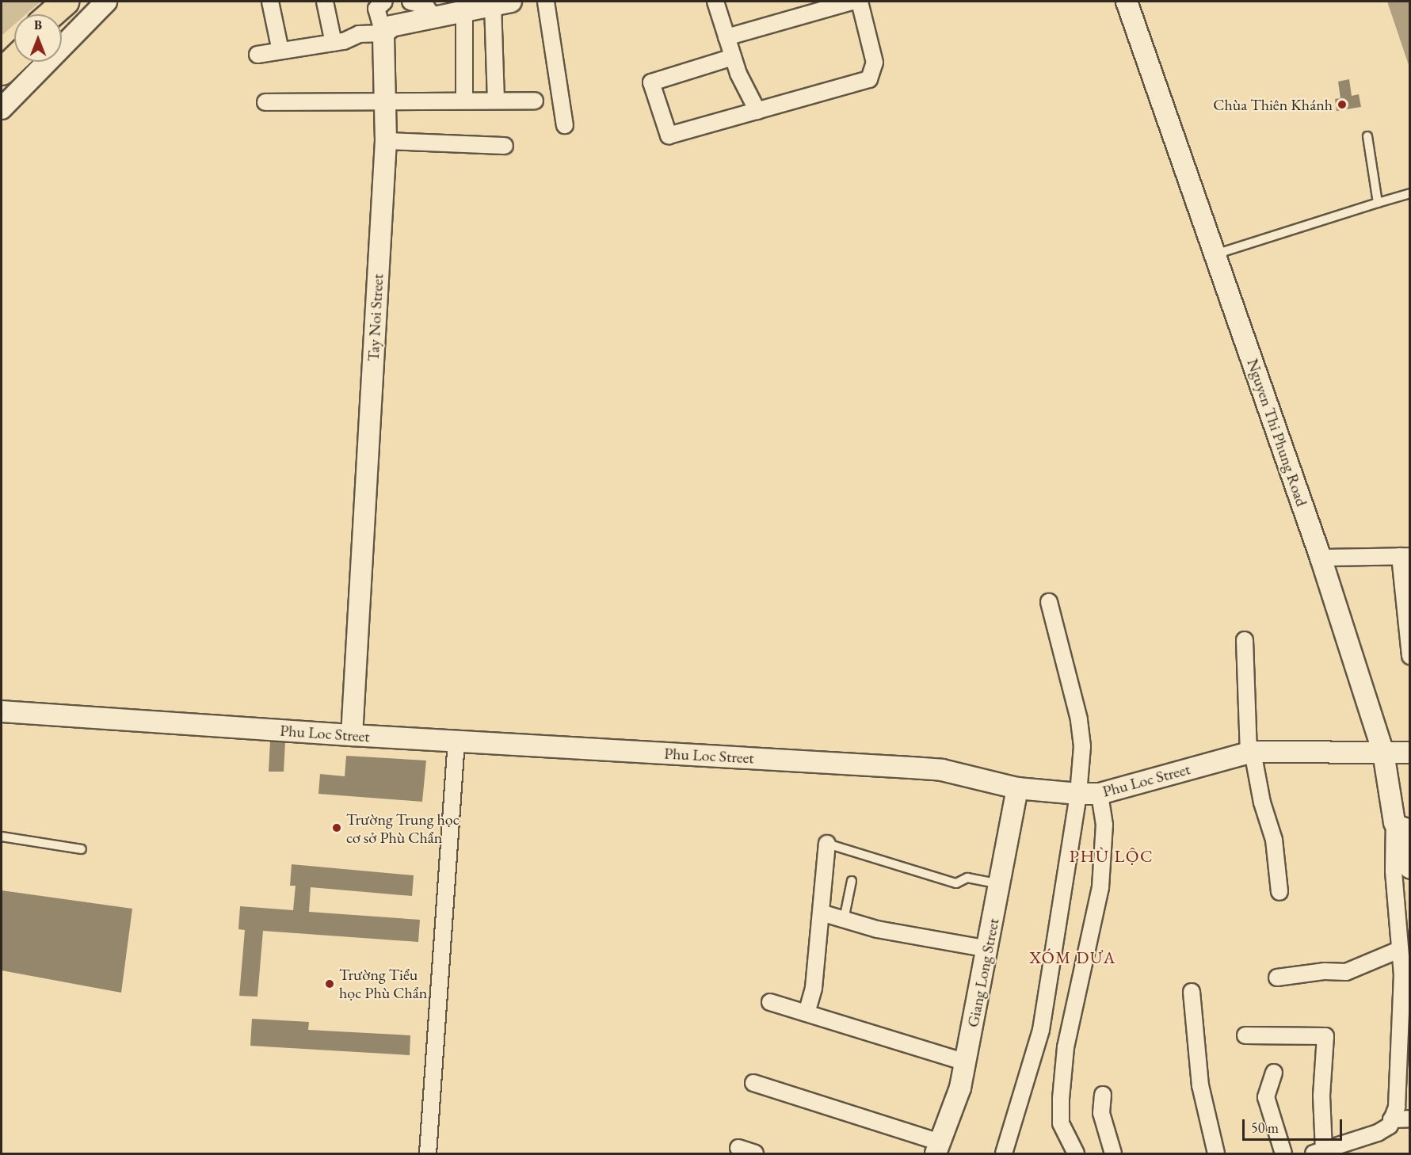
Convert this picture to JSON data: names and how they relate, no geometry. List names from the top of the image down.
{
  "streets": {
    "street": [
      "Tay Noi Street",
      "Nguyen Thi Phung Road",
      "Phu Loc Street",
      "Giang Long Street"
    ]
  },
  "crossings": [
    ["Tay Noi Street", "Phu Loc Street"],
    ["Nguyen Thi Phung Road", "Phu Loc Street"],
    ["Phu Loc Street", "Giang Long Street"]
  ],
  "districts": ["PHÙ LỘC", "XÓM DƯA"],
  "places": ["Chùa Thiên Khánh", "Trường Trung học cơ sở Phù Chẩn", "Trường Tiểu học Phù Chẩn"],
  "scale_bar": "50 m",
  "north": "top"
}
